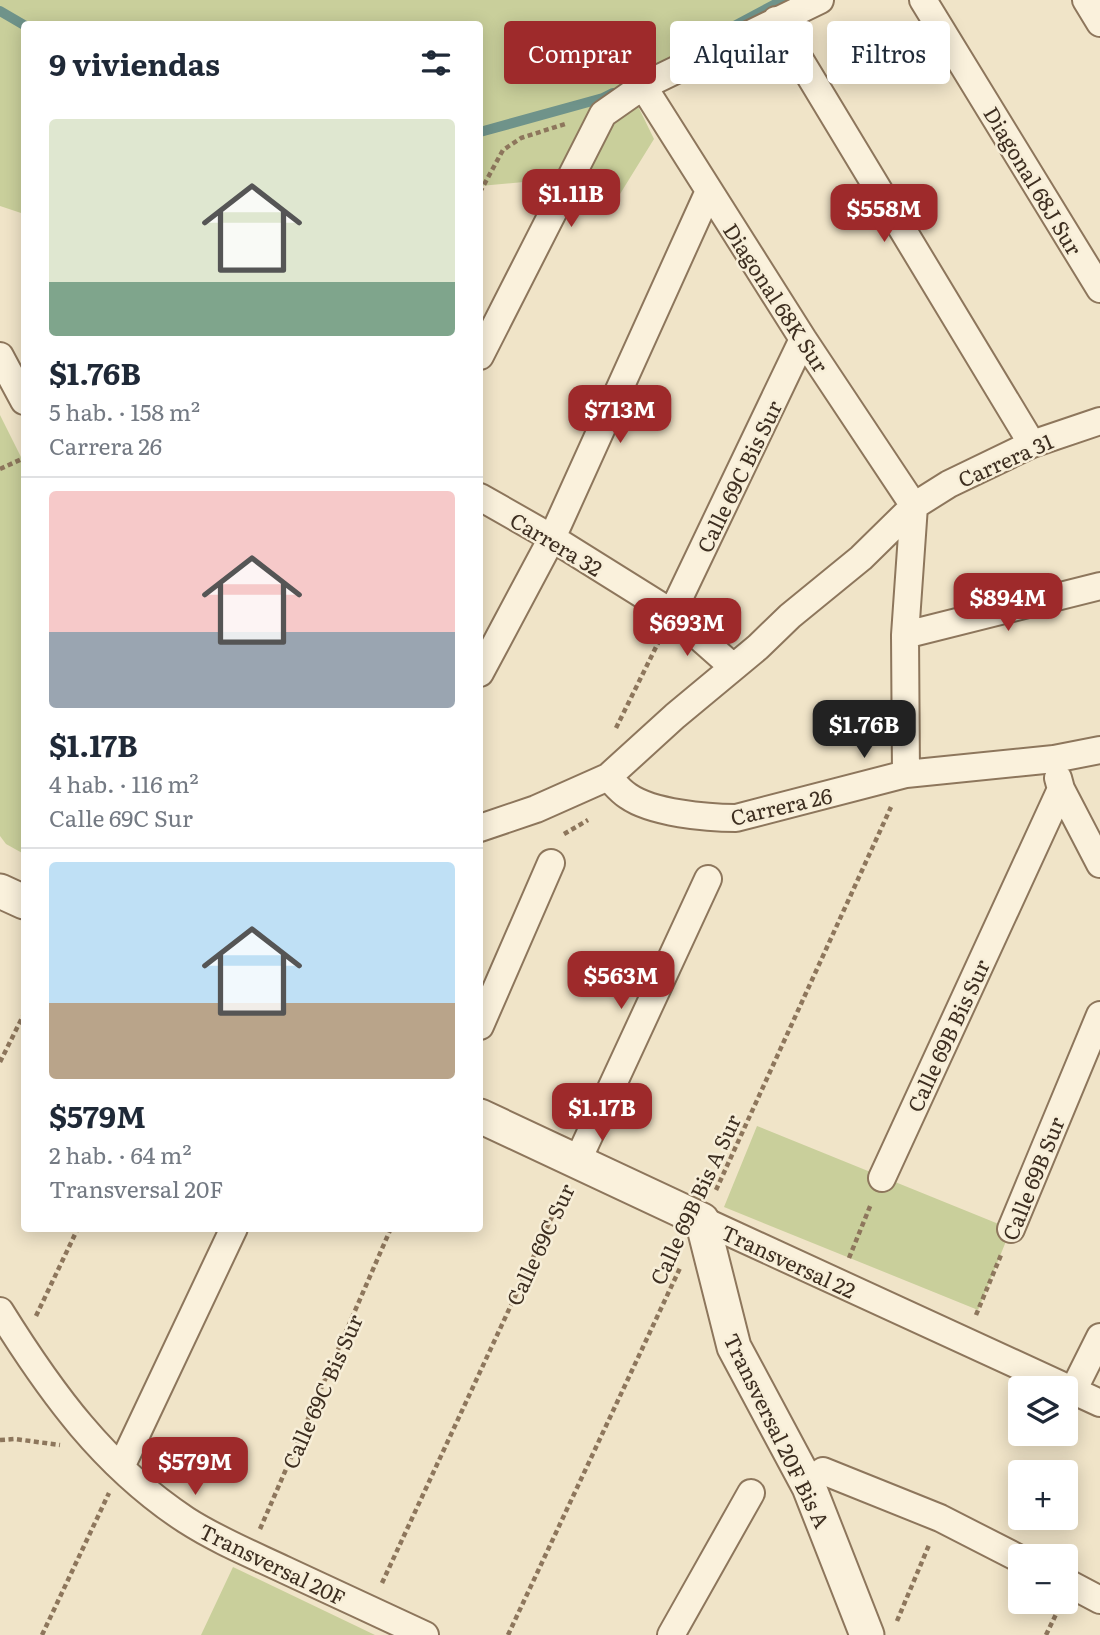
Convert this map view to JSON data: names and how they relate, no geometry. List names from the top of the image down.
{
  "streets": {
    "street": [
      "Diagonal 68J Sur",
      "Diagonal 68K Sur",
      "Carrera 31",
      "Calle 69C Bis Sur",
      "Carrera 32",
      "Carrera 26",
      "Calle 69B Bis Sur",
      "Calle 69B Sur",
      "Calle 69C Sur",
      "Transversal 22",
      "Transversal 20F Bis A",
      "Transversal 20F"
    ],
    "path": ["Calle 69B Bis A Sur"]
  },
  "crossings": [
    ["Diagonal 68K Sur", "Carrera 31"],
    ["Diagonal 68K Sur", "Calle 69C Bis Sur"],
    ["Carrera 31", "Carrera 32"],
    ["Carrera 31", "Carrera 26"],
    ["Calle 69C Bis Sur", "Carrera 32"],
    ["Calle 69C Bis Sur", "Transversal 20F"],
    ["Carrera 26", "Calle 69B Bis A Sur"],
    ["Calle 69B Sur", "Transversal 22"],
    ["Calle 69B Bis A Sur", "Transversal 22"],
    ["Calle 69B Bis A Sur", "Transversal 20F Bis A"],
    ["Calle 69C Sur", "Transversal 22"],
    ["Calle 69C Sur", "Transversal 20F"],
    ["Transversal 22", "Transversal 20F Bis A"]
  ],
  "page": {
    "chip": ["Comprar", "Alquilar", "Filtros"],
    "heading": "9 viviendas",
    "list": [
      {
        "name": "$1.76B",
        "note": "5 hab. · 158 m² · Carrera 26"
      },
      {
        "name": "$1.17B",
        "note": "4 hab. · 116 m² · Calle 69C Sur"
      },
      {
        "name": "$579M",
        "note": "2 hab. · 64 m² · Transversal 20F"
      }
    ],
    "price": [
      "$1.11B",
      "$558M",
      "$713M",
      "$894M",
      "$693M",
      "$1.76B",
      "$563M",
      "$1.17B",
      "$579M"
    ],
    "map_buttons": ["+", "−"]
  }
}
